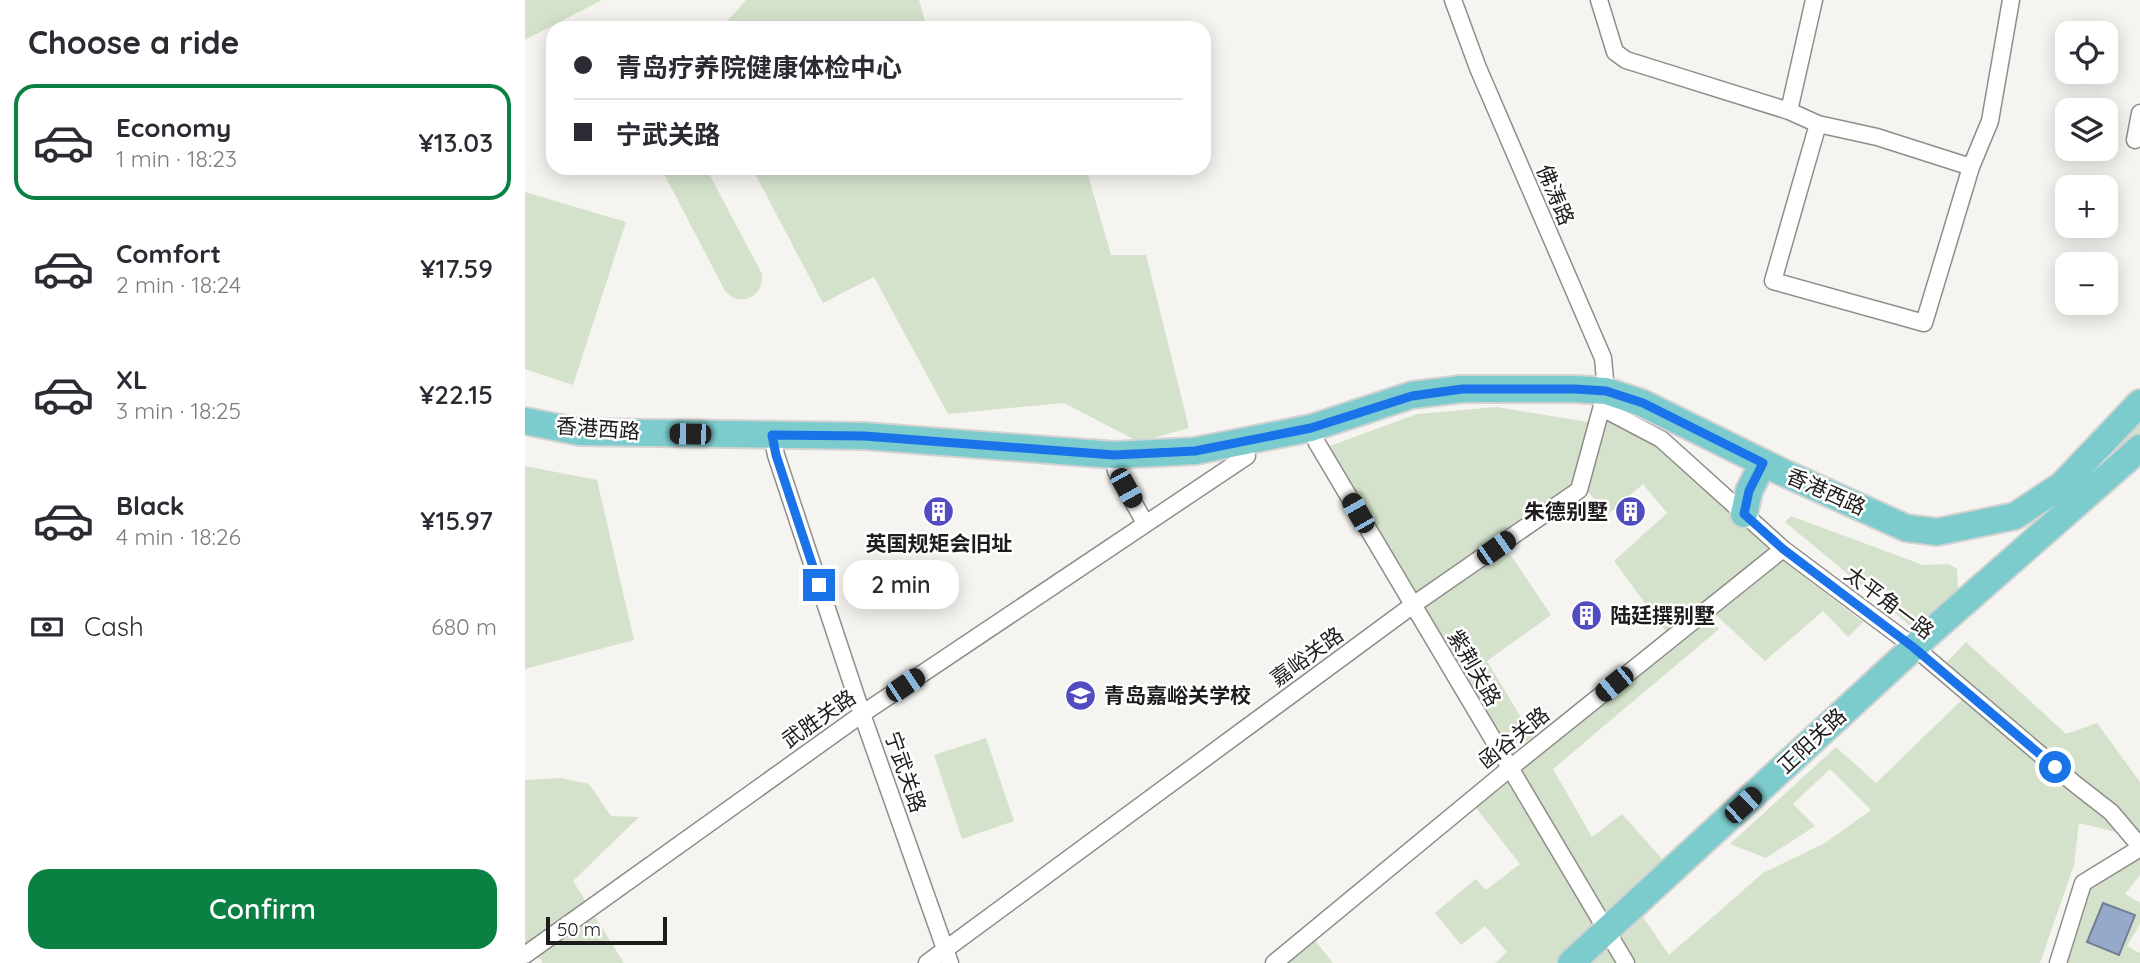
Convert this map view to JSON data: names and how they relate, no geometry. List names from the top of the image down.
{
  "streets": {
    "main road": ["香港西路", "正阳关路"],
    "street": [
      "佛涛路",
      "太平角一路",
      "嘉峪关路",
      "紫荆关路",
      "武胜关路",
      "函谷关路",
      "宁武关路"
    ]
  },
  "crossings": [
    ["佛涛路", "香港西路"],
    ["佛涛路", "太平角一路"],
    ["佛涛路", "嘉峪关路"],
    ["香港西路", "太平角一路"],
    ["香港西路", "嘉峪关路"],
    ["香港西路", "紫荆关路"],
    ["香港西路", "宁武关路"],
    ["太平角一路", "嘉峪关路"],
    ["太平角一路", "函谷关路"],
    ["太平角一路", "正阳关路"],
    ["嘉峪关路", "紫荆关路"],
    ["嘉峪关路", "宁武关路"],
    ["紫荆关路", "函谷关路"],
    ["紫荆关路", "正阳关路"],
    ["武胜关路", "宁武关路"]
  ],
  "places": {
    "building": ["英国规矩会旧址", "朱德别墅", "陆廷撰别墅"],
    "school or university": ["青岛嘉峪关学校"]
  },
  "scale_bar": "50 m",
  "page": {
    "heading": "Choose a ride",
    "map_buttons": ["+", "−"],
    "banner": ["青岛疗养院健康体检中心", "宁武关路"],
    "list": [
      {
        "name": "Economy",
        "note": "1 min · 18:23",
        "value": "¥13.03"
      },
      {
        "name": "Comfort",
        "note": "2 min · 18:24",
        "value": "¥17.59"
      },
      {
        "name": "XL",
        "note": "3 min · 18:25",
        "value": "¥22.15"
      },
      {
        "name": "Black",
        "note": "4 min · 18:26",
        "value": "¥15.97"
      }
    ],
    "bubble": "2 min",
    "pay": ["Cash", "680 m"],
    "buttons": "Confirm",
    "scale": "50 m"
  }
}
